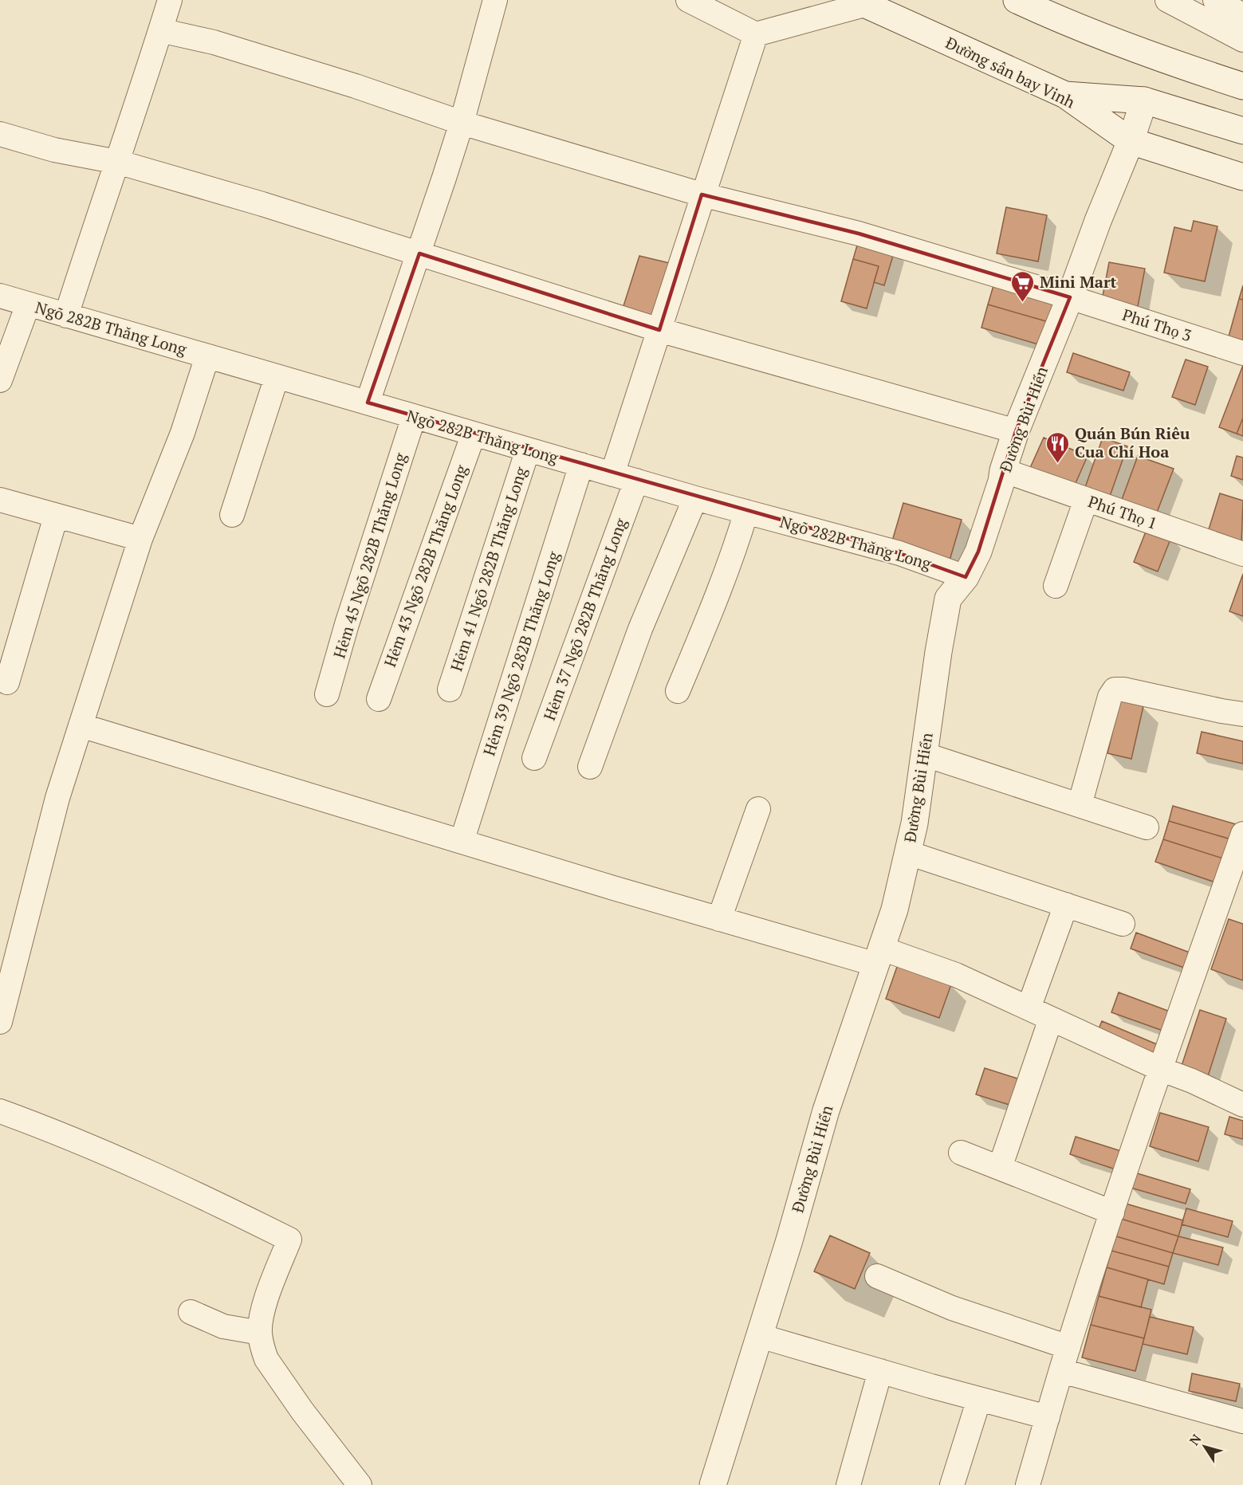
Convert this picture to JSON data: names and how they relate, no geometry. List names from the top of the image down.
{
  "streets": {
    "street": [
      "Đường sân bay Vinh",
      "Phú Thọ 3",
      "Ngõ 282B Thăng Long",
      "Đường Bùi Hiển",
      "Phú Thọ 1",
      "Hẻm 45 Ngõ 282B Thăng Long",
      "Hẻm 43 Ngõ 282B Thăng Long",
      "Hẻm 41 Ngõ 282B Thăng Long",
      "Hẻm 37 Ngõ 282B Thăng Long",
      "Hẻm 39 Ngõ 282B Thăng Long"
    ]
  },
  "crossings": [
    ["Đường sân bay Vinh", "Đường Bùi Hiển"],
    ["Phú Thọ 3", "Đường Bùi Hiển"],
    ["Ngõ 282B Thăng Long", "Đường Bùi Hiển"],
    ["Ngõ 282B Thăng Long", "Hẻm 45 Ngõ 282B Thăng Long"],
    ["Ngõ 282B Thăng Long", "Hẻm 43 Ngõ 282B Thăng Long"],
    ["Ngõ 282B Thăng Long", "Hẻm 41 Ngõ 282B Thăng Long"],
    ["Ngõ 282B Thăng Long", "Hẻm 37 Ngõ 282B Thăng Long"],
    ["Ngõ 282B Thăng Long", "Hẻm 39 Ngõ 282B Thăng Long"],
    ["Đường Bùi Hiển", "Phú Thọ 1"]
  ],
  "places": {
    "supermarket": ["Mini Mart"],
    "restaurant": ["Quán Bún Riêu Cua Chí Hoa"]
  },
  "north": "top left"
}
